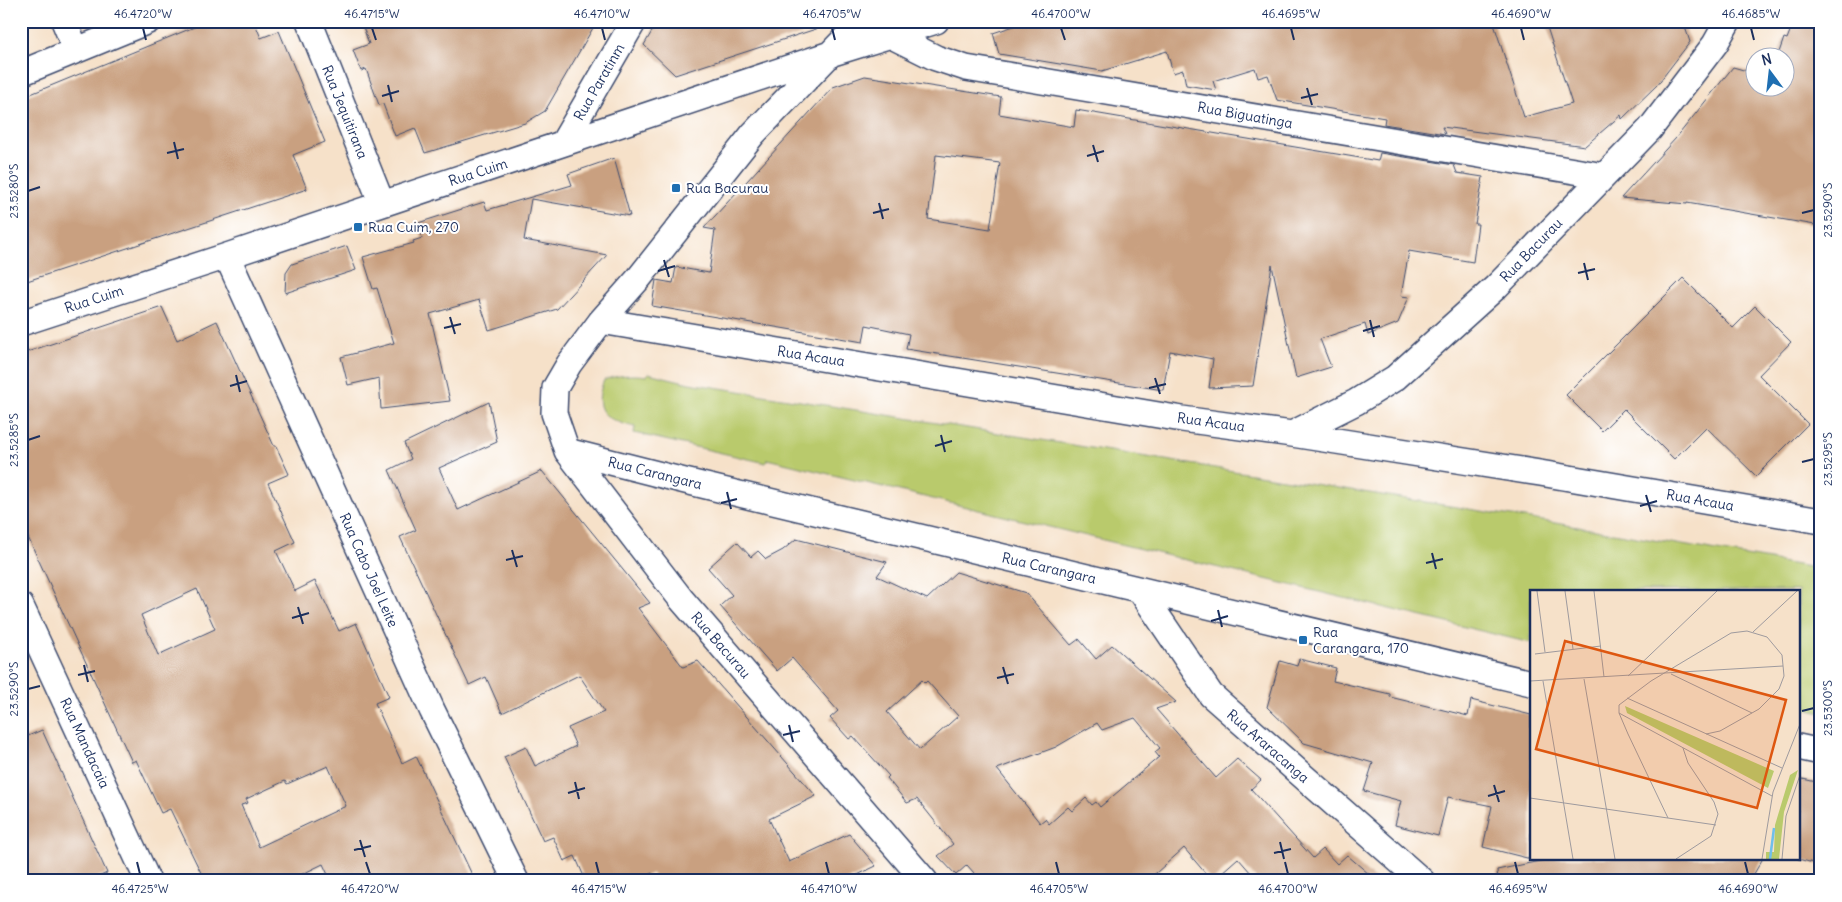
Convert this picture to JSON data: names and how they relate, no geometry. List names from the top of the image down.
{
  "streets": {
    "street": [
      "Rua Paratinm",
      "Rua Jequitirana",
      "Rua Biguatinga",
      "Rua Cuim",
      "Rua Bacurau",
      "Rua Acaua",
      "Rua Carangara",
      "Rua Cabo Joel Leite",
      "Rua Mandacaia",
      "Rua Araracanga"
    ]
  },
  "crossings": [
    ["Rua Paratinm", "Rua Cuim"],
    ["Rua Jequitirana", "Rua Cuim"],
    ["Rua Biguatinga", "Rua Cuim"],
    ["Rua Biguatinga", "Rua Bacurau"],
    ["Rua Cuim", "Rua Cabo Joel Leite"],
    ["Rua Bacurau", "Rua Acaua"],
    ["Rua Bacurau", "Rua Carangara"],
    ["Rua Carangara", "Rua Araracanga"]
  ],
  "places": {
    "transit": ["Rua Bacurau", "Rua Cuim, 270", "Rua Carangara, 170"]
  },
  "north": "top",
  "coordinates": [
    "46.4720°W",
    "46.4715°W",
    "46.4710°W",
    "46.4705°W",
    "46.4700°W",
    "46.4695°W",
    "46.4690°W",
    "46.4685°W",
    "23.5280°S",
    "23.5290°S",
    "23.5285°S",
    "23.5295°S",
    "23.5300°S",
    "46.4725°W"
  ]
}
